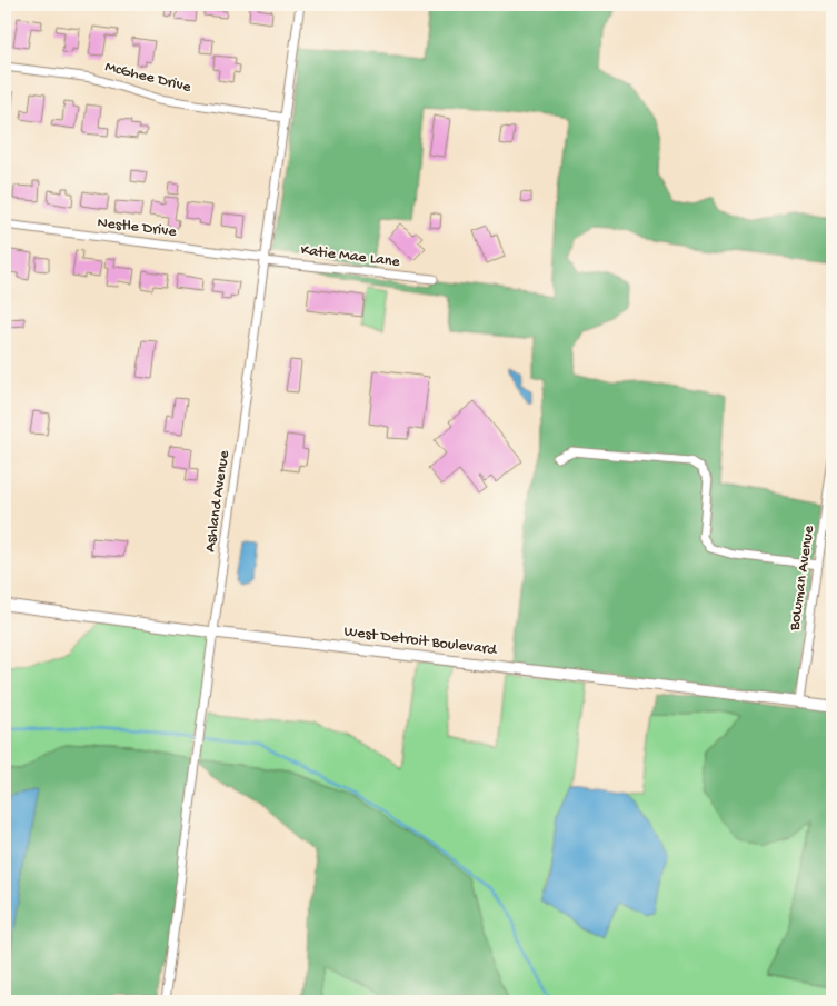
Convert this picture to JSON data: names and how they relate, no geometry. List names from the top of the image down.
{
  "streets": {
    "street": [
      "McGhee Drive",
      "Nestle Drive",
      "Katie Mae Lane",
      "Ashland Avenue",
      "Bowman Avenue",
      "West Detroit Boulevard"
    ]
  },
  "crossings": [
    ["McGhee Drive", "Ashland Avenue"],
    ["Nestle Drive", "Katie Mae Lane"],
    ["Nestle Drive", "Ashland Avenue"],
    ["Katie Mae Lane", "Ashland Avenue"],
    ["Ashland Avenue", "West Detroit Boulevard"],
    ["Bowman Avenue", "West Detroit Boulevard"]
  ]
}
